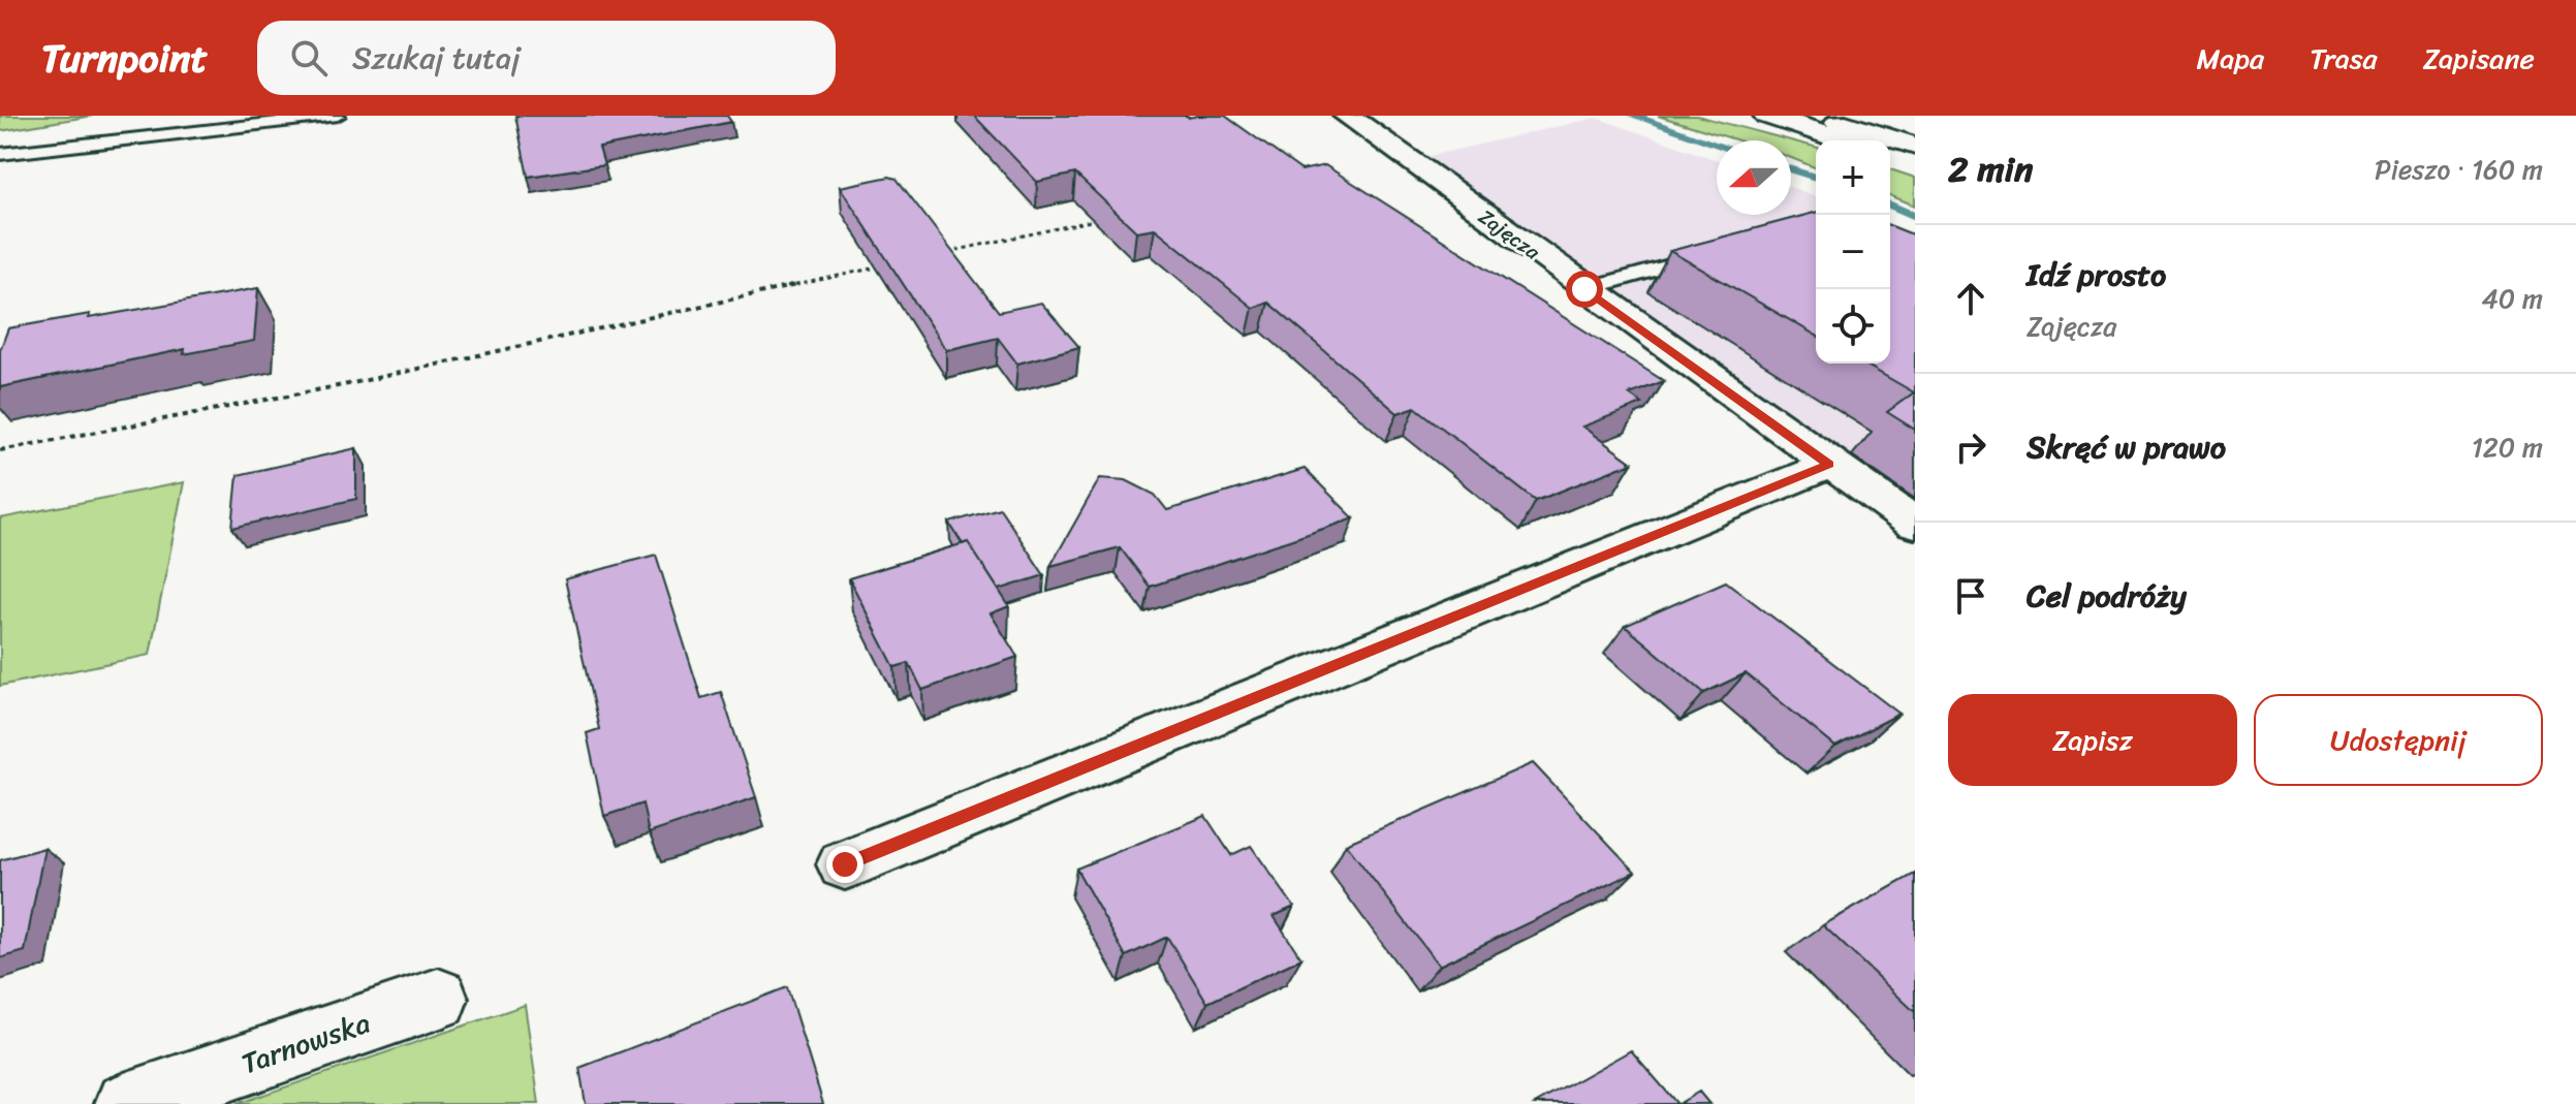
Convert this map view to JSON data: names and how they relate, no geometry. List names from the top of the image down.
{
  "streets": {
    "street": ["Zajęcza", "Tarnowska"]
  },
  "north": "left",
  "page": {
    "header": "Turnpoint",
    "search": "Szukaj tutaj",
    "nav": ["Mapa", "Trasa", "Zapisane"],
    "heading": ["2 min", "Pieszo · 160 m"],
    "map_buttons": ["+", "−"],
    "list": [
      ["Idź prosto", "Zajęcza", "40 m"],
      ["Skręć w prawo", "120 m"],
      "Cel podróży"
    ],
    "buttons": ["Zapisz", "Udostępnij"]
  }
}
